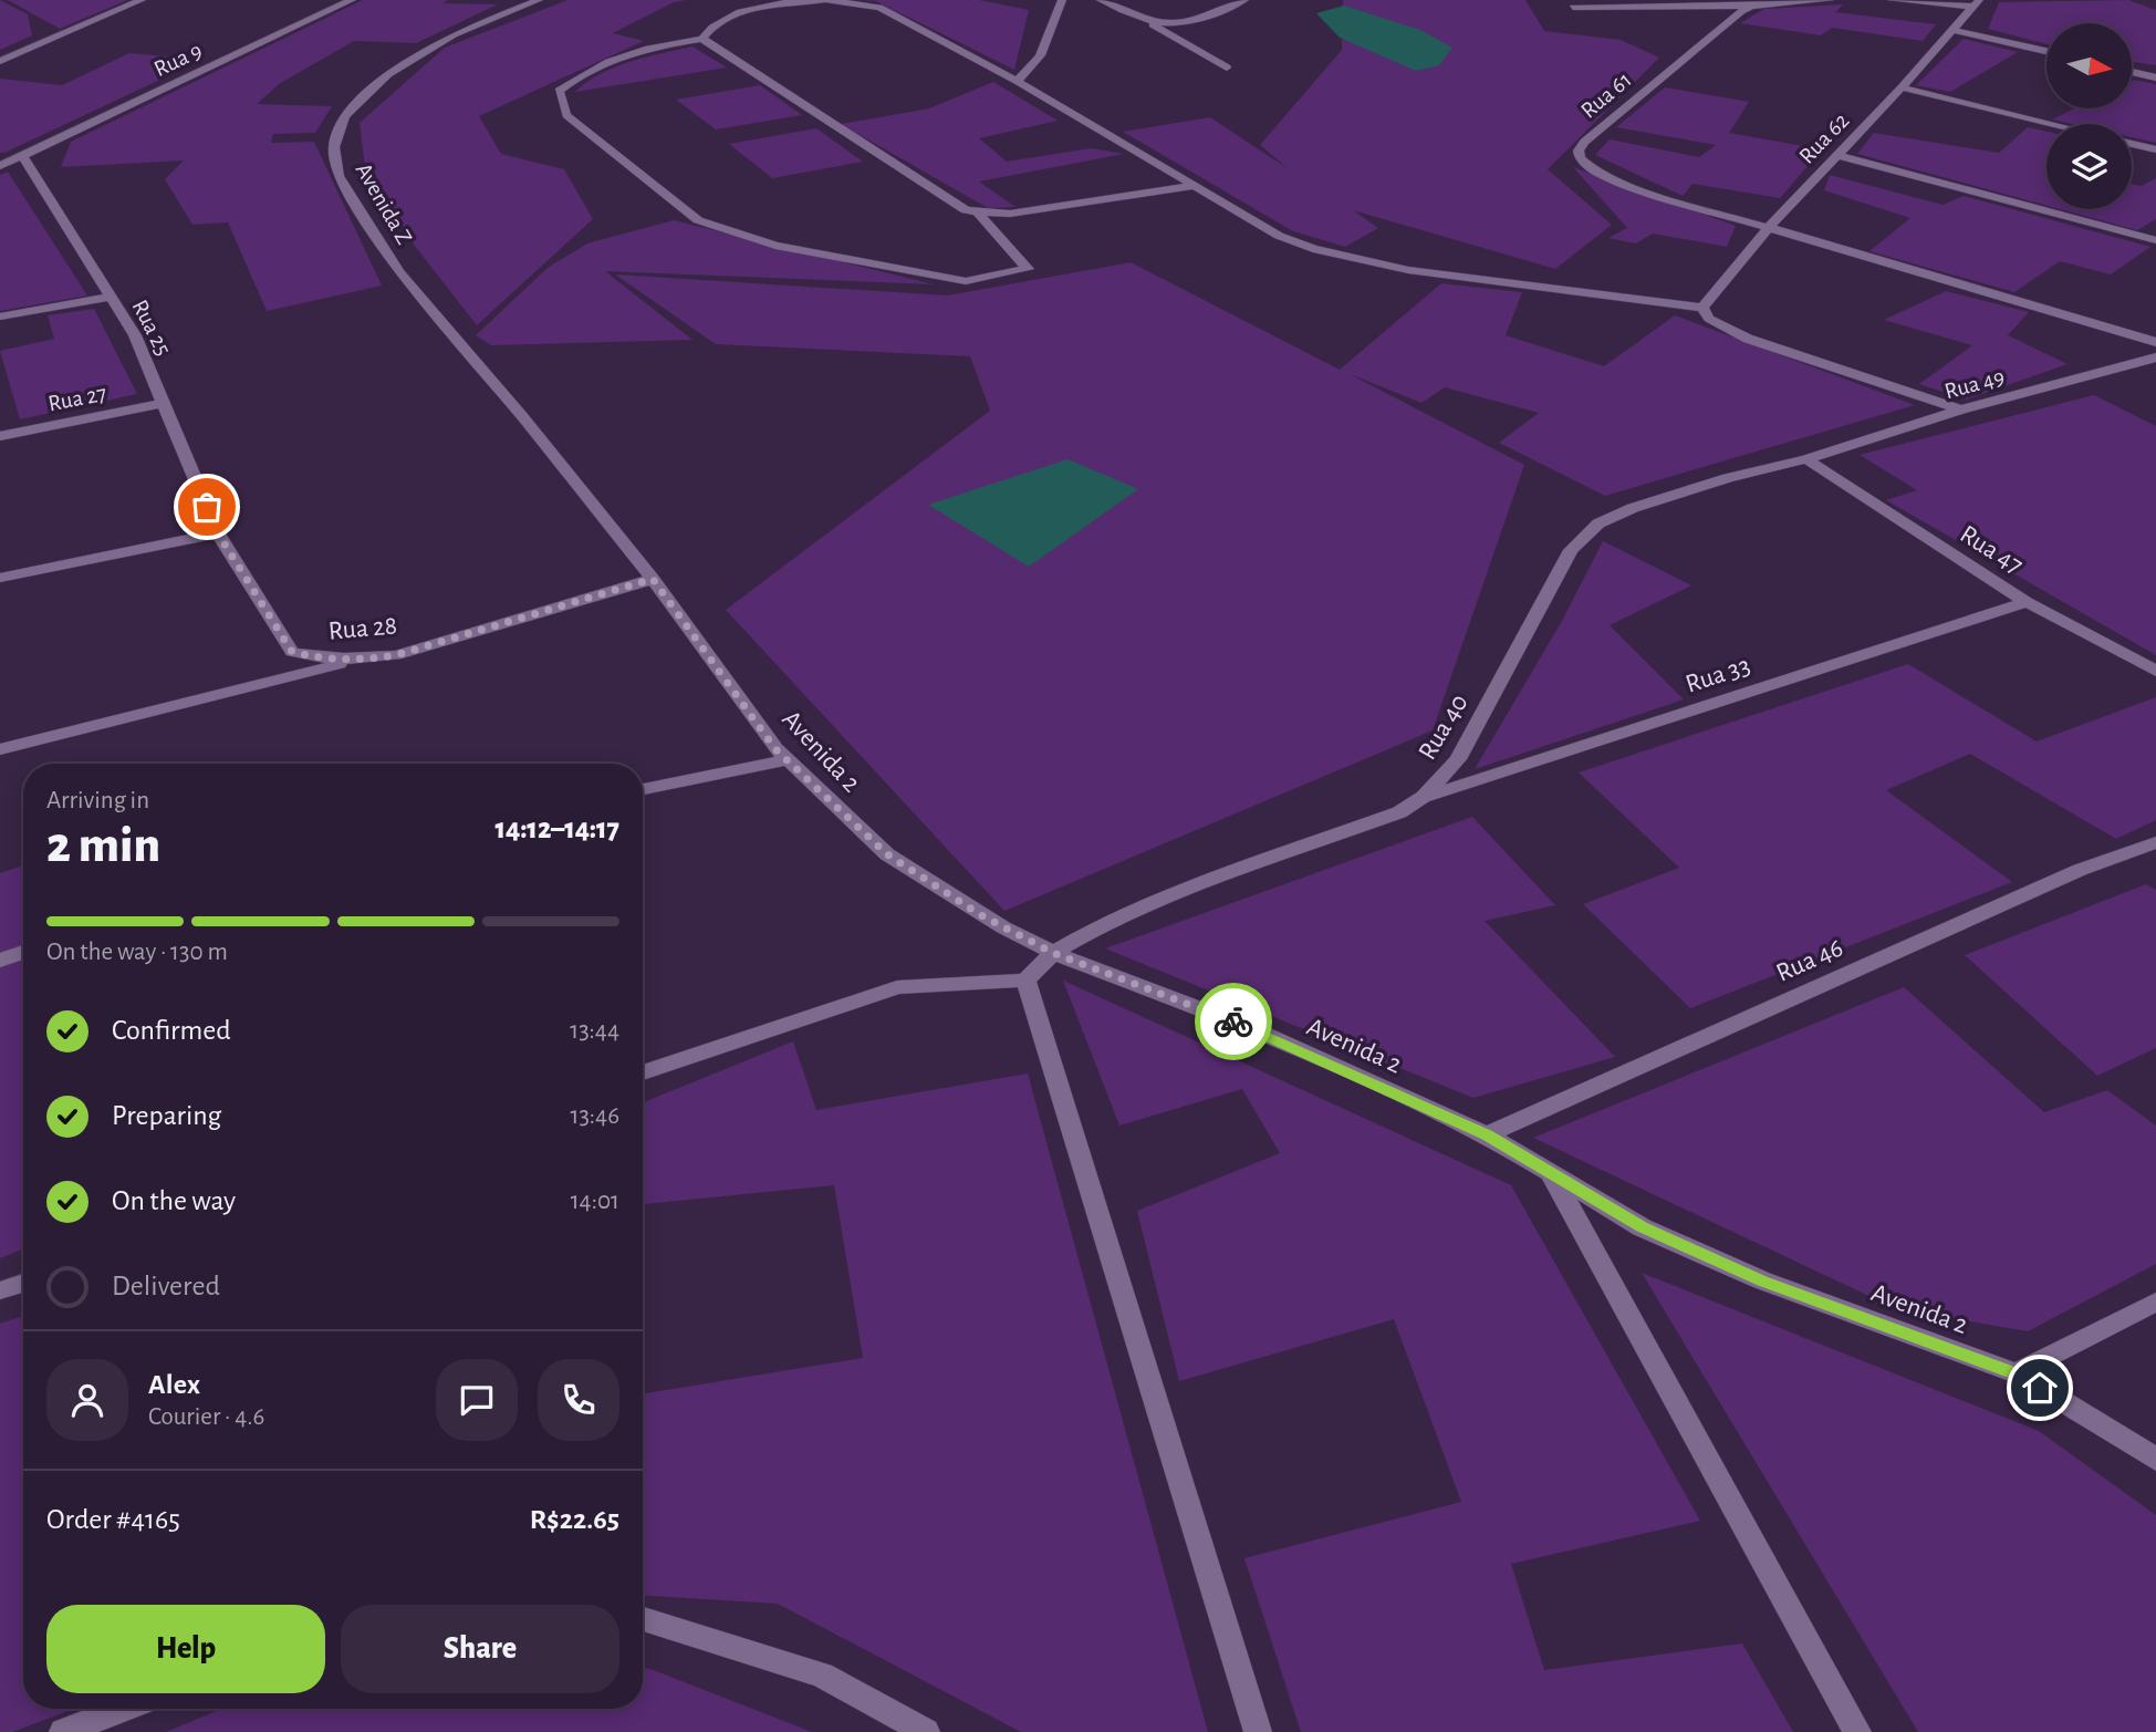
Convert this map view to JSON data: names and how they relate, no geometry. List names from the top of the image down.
{
  "streets": {
    "street": [
      "Rua 9",
      "Rua 61",
      "Rua 62",
      "Avenida Z",
      "Rua 25",
      "Rua 49",
      "Rua 27",
      "Rua 47",
      "Rua 28",
      "Rua 33",
      "Rua 40",
      "Avenida 2",
      "Rua 46"
    ]
  },
  "crossings": [
    ["Rua 9", "Rua 25"],
    ["Rua 61", "Rua 62"],
    ["Avenida Z", "Avenida 2"],
    ["Rua 25", "Rua 27"],
    ["Rua 25", "Rua 28"],
    ["Rua 49", "Rua 47"],
    ["Rua 49", "Rua 40"],
    ["Rua 47", "Rua 33"],
    ["Rua 47", "Rua 40"],
    ["Rua 28", "Avenida 2"],
    ["Rua 33", "Rua 40"],
    ["Rua 40", "Avenida 2"],
    ["Avenida 2", "Rua 46"]
  ],
  "north": "right",
  "page": {
    "heading": ["2 min", "Arriving in", "14:12–14:17"],
    "panel": [
      "Alex",
      "Courier · 4.6",
      "Order #4165",
      "R$22.65"
    ],
    "bar": "On the way · 130 m",
    "list": [
      ["Confirmed", "13:44"],
      ["Preparing", "13:46"],
      ["On the way", "14:01"],
      "Delivered"
    ],
    "buttons": ["Help", "Share"]
  }
}
